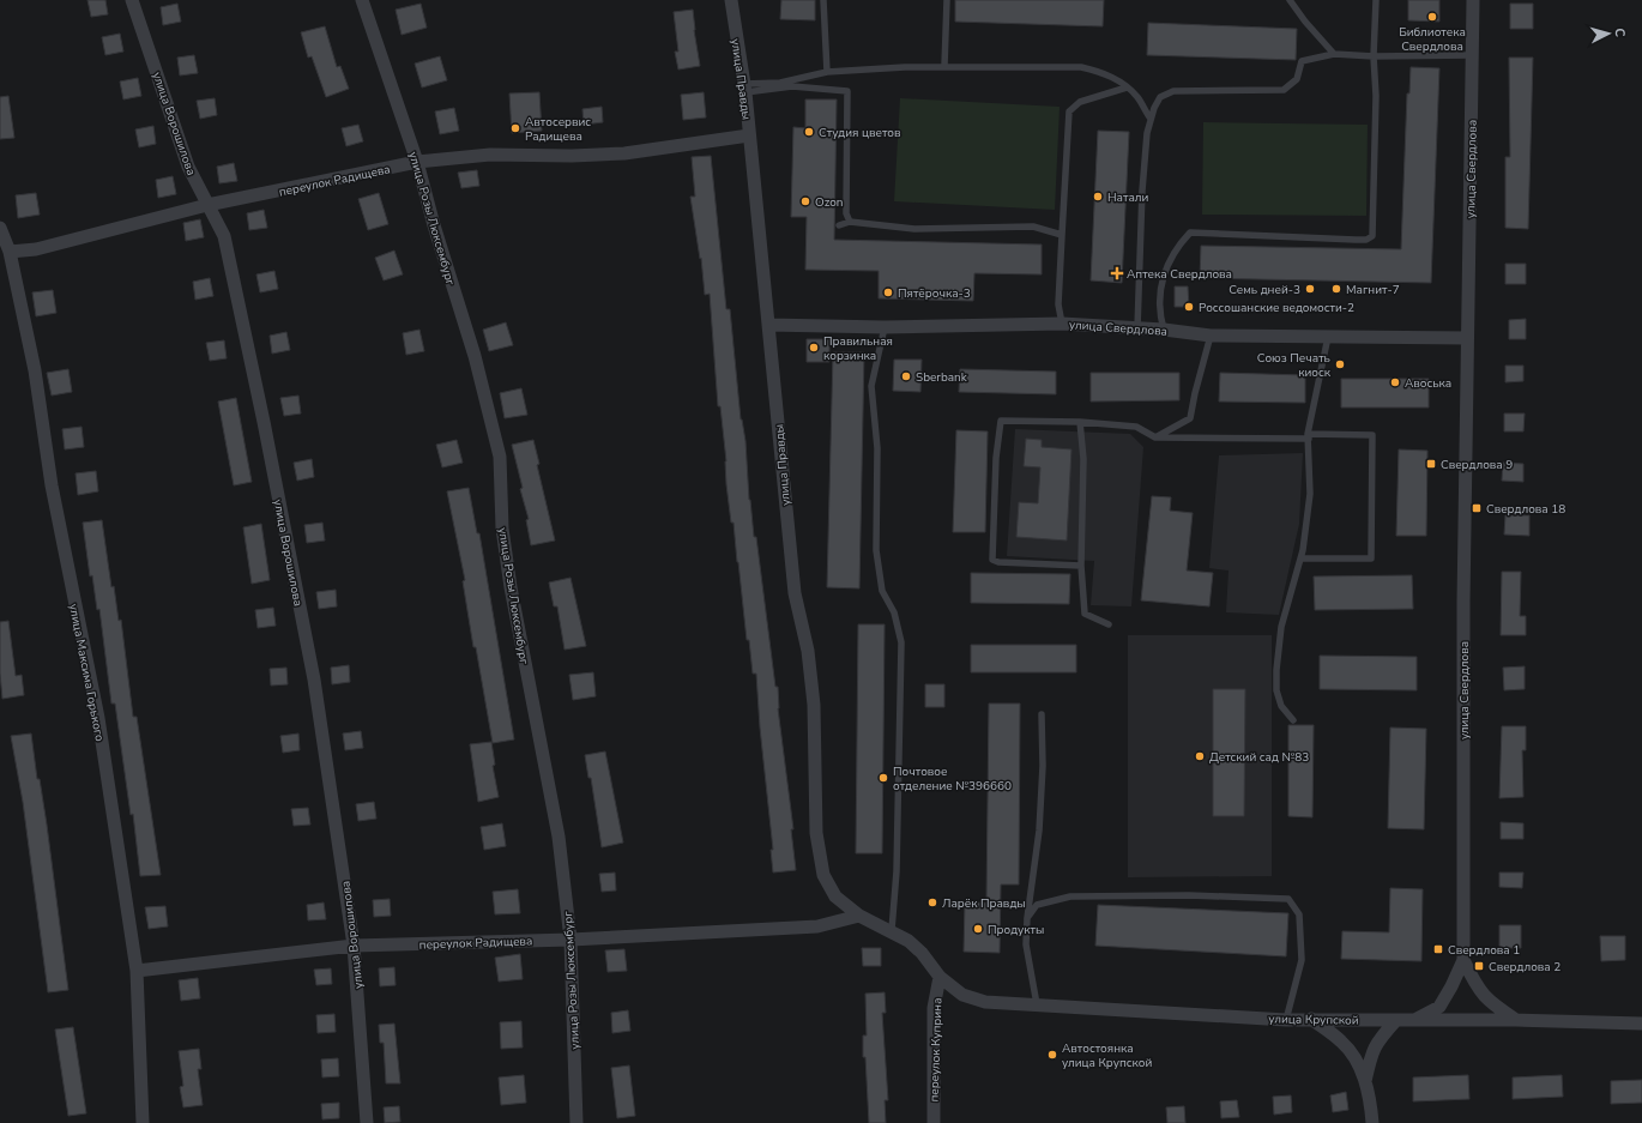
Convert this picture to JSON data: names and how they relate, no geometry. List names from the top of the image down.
{
  "streets": {
    "street": [
      "улица Правды",
      "улица Ворошилова",
      "улица Свердлова",
      "переулок Радищева",
      "улица Розы Люксембург",
      "улица Максима Горького",
      "улица Крупской",
      "переулок Куприна"
    ]
  },
  "crossings": [
    ["улица Правды", "улица Свердлова"],
    ["улица Правды", "переулок Радищева"],
    ["улица Правды", "улица Крупской"],
    ["улица Правды", "переулок Куприна"],
    ["улица Ворошилова", "переулок Радищева"],
    ["улица Свердлова", "улица Крупской"],
    ["переулок Радищева", "улица Розы Люксембург"],
    ["переулок Радищева", "улица Максима Горького"],
    ["улица Крупской", "переулок Куприна"]
  ],
  "places": {
    "other": [
      "Библиотека Свердлова",
      "Автосервис Радищева",
      "Студия цветов",
      "Натали",
      "Ozon",
      "Семь дней-3",
      "Магнит-7",
      "Пятёрочка-3",
      "Россошанские ведомости-2",
      "Правильная корзинка",
      "Союз Печать киоск",
      "Sberbank",
      "Авоська",
      "Детский сад №83",
      "Почтовое отделение №396660",
      "Ларёк Правды",
      "Продукты",
      "Автостоянка улица Крупской"
    ],
    "health": ["Аптека Свердлова"],
    "transit": [
      "Свердлова 9",
      "Свердлова 18",
      "Свердлова 1",
      "Свердлова 2"
    ]
  },
  "north": "right"
}
